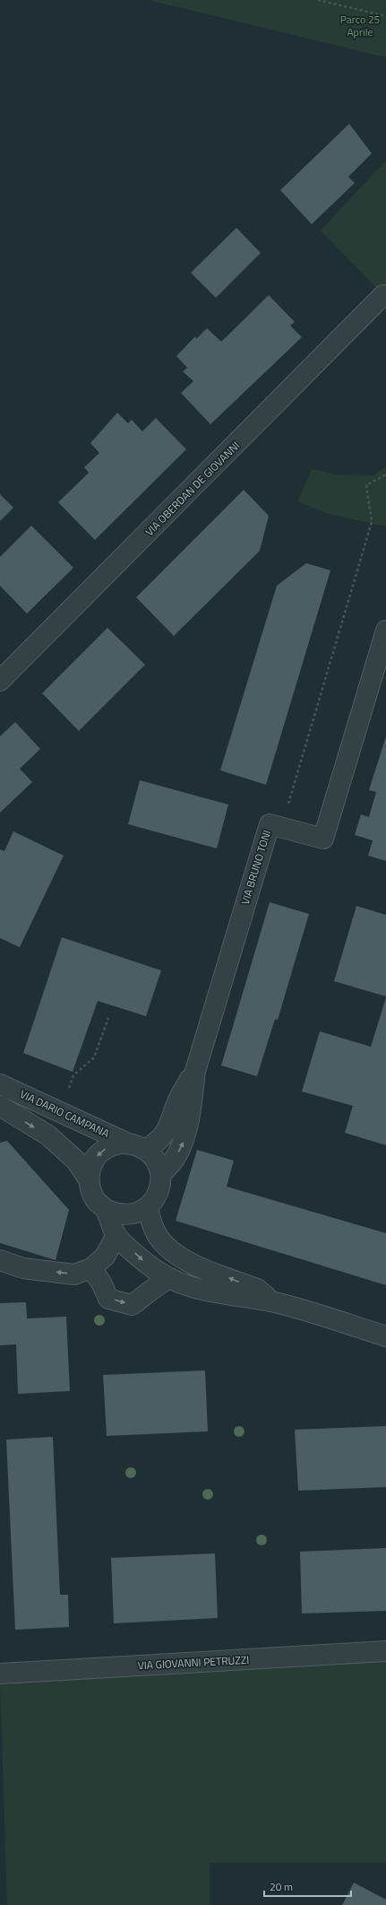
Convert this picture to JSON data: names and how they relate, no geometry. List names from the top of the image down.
{
  "streets": {
    "street": [
      "VIA OBERDAN DE GIOVANNI",
      "VIA BRUNO TONI",
      "VIA DARIO CAMPANA",
      "VIA GIOVANNI PETRUZZI"
    ]
  },
  "crossings": [
    ["VIA BRUNO TONI", "VIA DARIO CAMPANA"]
  ],
  "parks": ["Parco 25 Aprile"],
  "scale_bar": "20 m"
}
